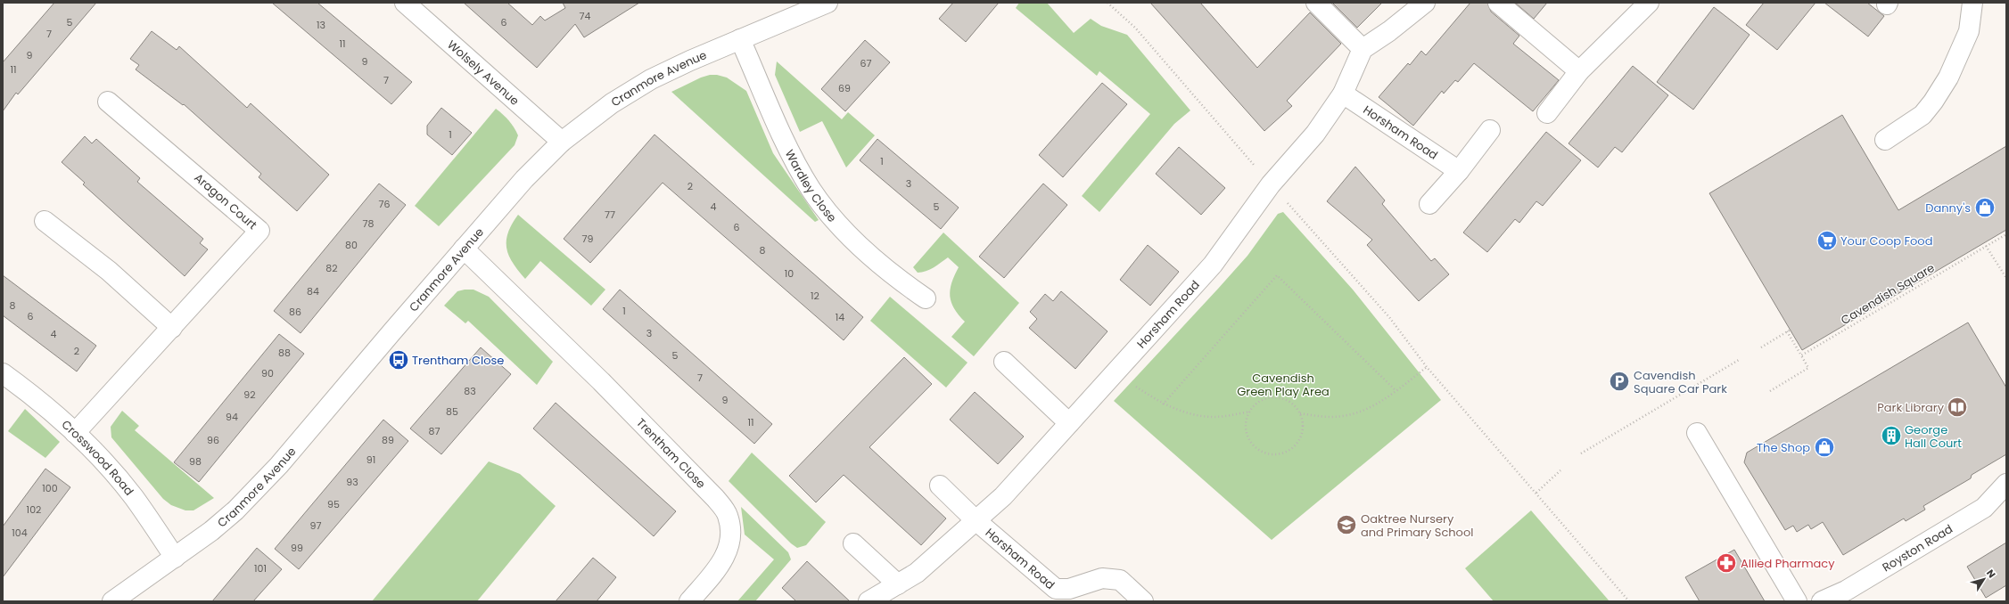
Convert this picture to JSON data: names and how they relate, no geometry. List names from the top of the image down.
{
  "streets": {
    "street": [
      "Wolsely Avenue",
      "Cranmore Avenue",
      "Horsham Road",
      "Wardley Close",
      "Aragon Court",
      "Trentham Close",
      "Crosswood Road",
      "Royston Road"
    ],
    "path": ["Cavendish Square"]
  },
  "crossings": [
    ["Wolsely Avenue", "Cranmore Avenue"],
    ["Cranmore Avenue", "Wardley Close"],
    ["Cranmore Avenue", "Trentham Close"],
    ["Cranmore Avenue", "Crosswood Road"],
    ["Aragon Court", "Crosswood Road"]
  ],
  "parks": ["Cavendish Green Play Area"],
  "places": {
    "shop": ["Danny's", "The Shop"],
    "supermarket": ["Your Coop Food"],
    "bus stop": ["Trentham Close"],
    "parking": ["Cavendish Square Car Park"],
    "library": ["Park Library"],
    "building": ["George Hall Court"],
    "school or university": ["Oaktree Nursery and Primary School"],
    "pharmacy": ["Allied Pharmacy"]
  },
  "house_numbers": [
    "74",
    "5",
    "6",
    "13",
    "7",
    "11",
    "9",
    "9",
    "67",
    "11",
    "7",
    "69",
    "1",
    "1",
    "3",
    "2",
    "76",
    "4",
    "5",
    "77",
    "78",
    "6",
    "79",
    "80",
    "8",
    "82",
    "10",
    "84",
    "12",
    "8",
    "1",
    "86",
    "6",
    "14",
    "3",
    "4",
    "2",
    "88",
    "5",
    "90",
    "7",
    "83",
    "92",
    "9",
    "85",
    "94",
    "11",
    "87",
    "96",
    "89",
    "91",
    "98",
    "93",
    "100",
    "95",
    "102",
    "97",
    "104",
    "99",
    "101"
  ],
  "north": "top right"
}
